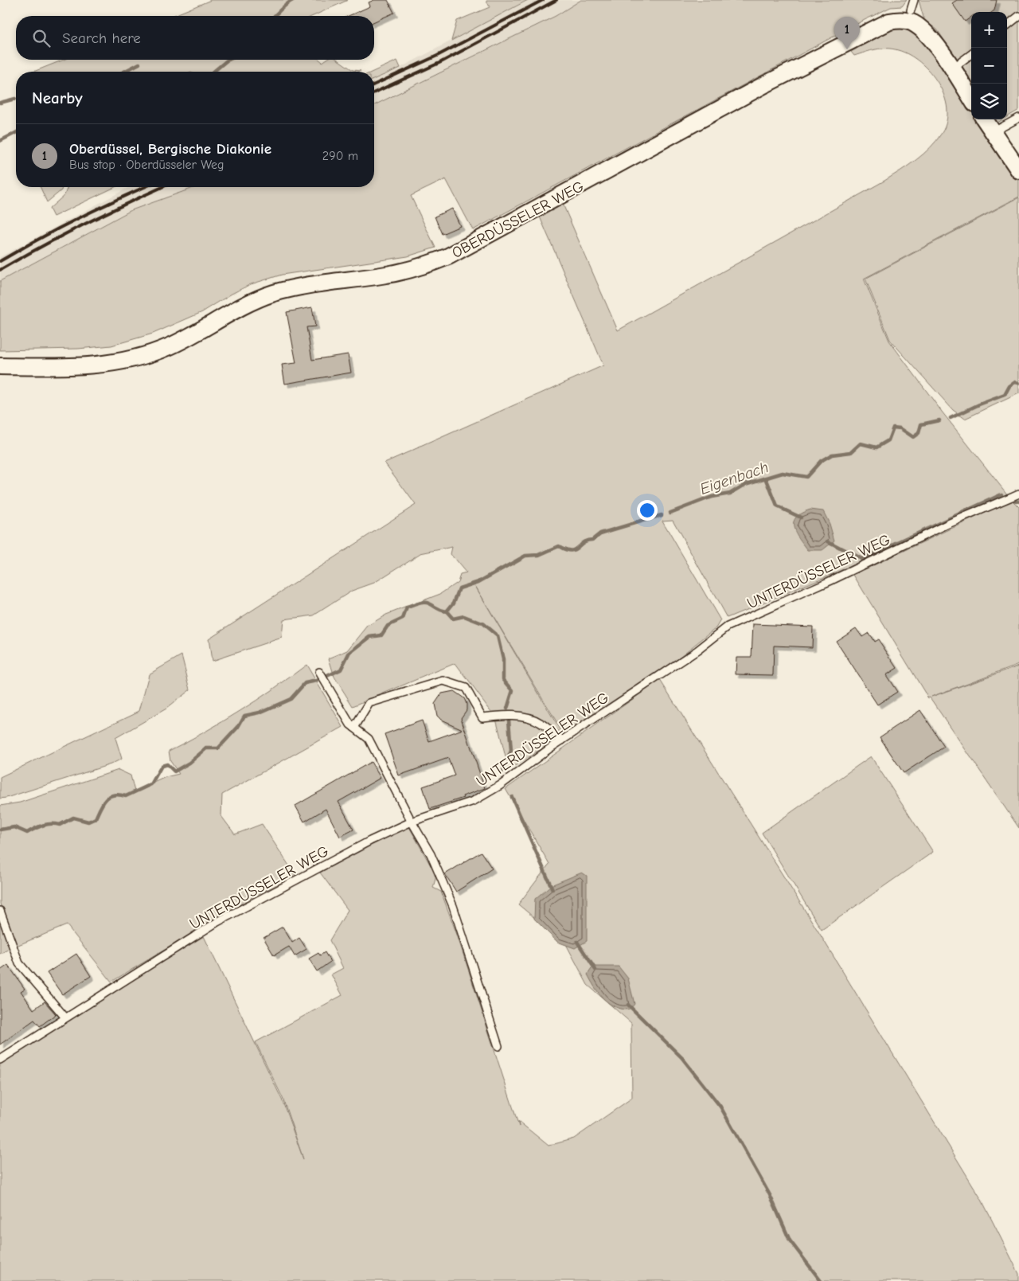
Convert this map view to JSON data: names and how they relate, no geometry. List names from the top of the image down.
{
  "streets": {
    "street": ["OBERDÜSSELER WEG"],
    "lane": ["UNTERDÜSSELER WEG"]
  },
  "water": ["Eigenbach"],
  "page": {
    "map_buttons": ["+", "−"],
    "search": "Search here",
    "pins": "1",
    "heading": "Nearby",
    "list": [
      {
        "mark": "1",
        "name": "Oberdüssel, Bergische Diakonie",
        "note": "Bus stop · Oberdüsseler Weg",
        "value": "290 m"
      }
    ]
  }
}
